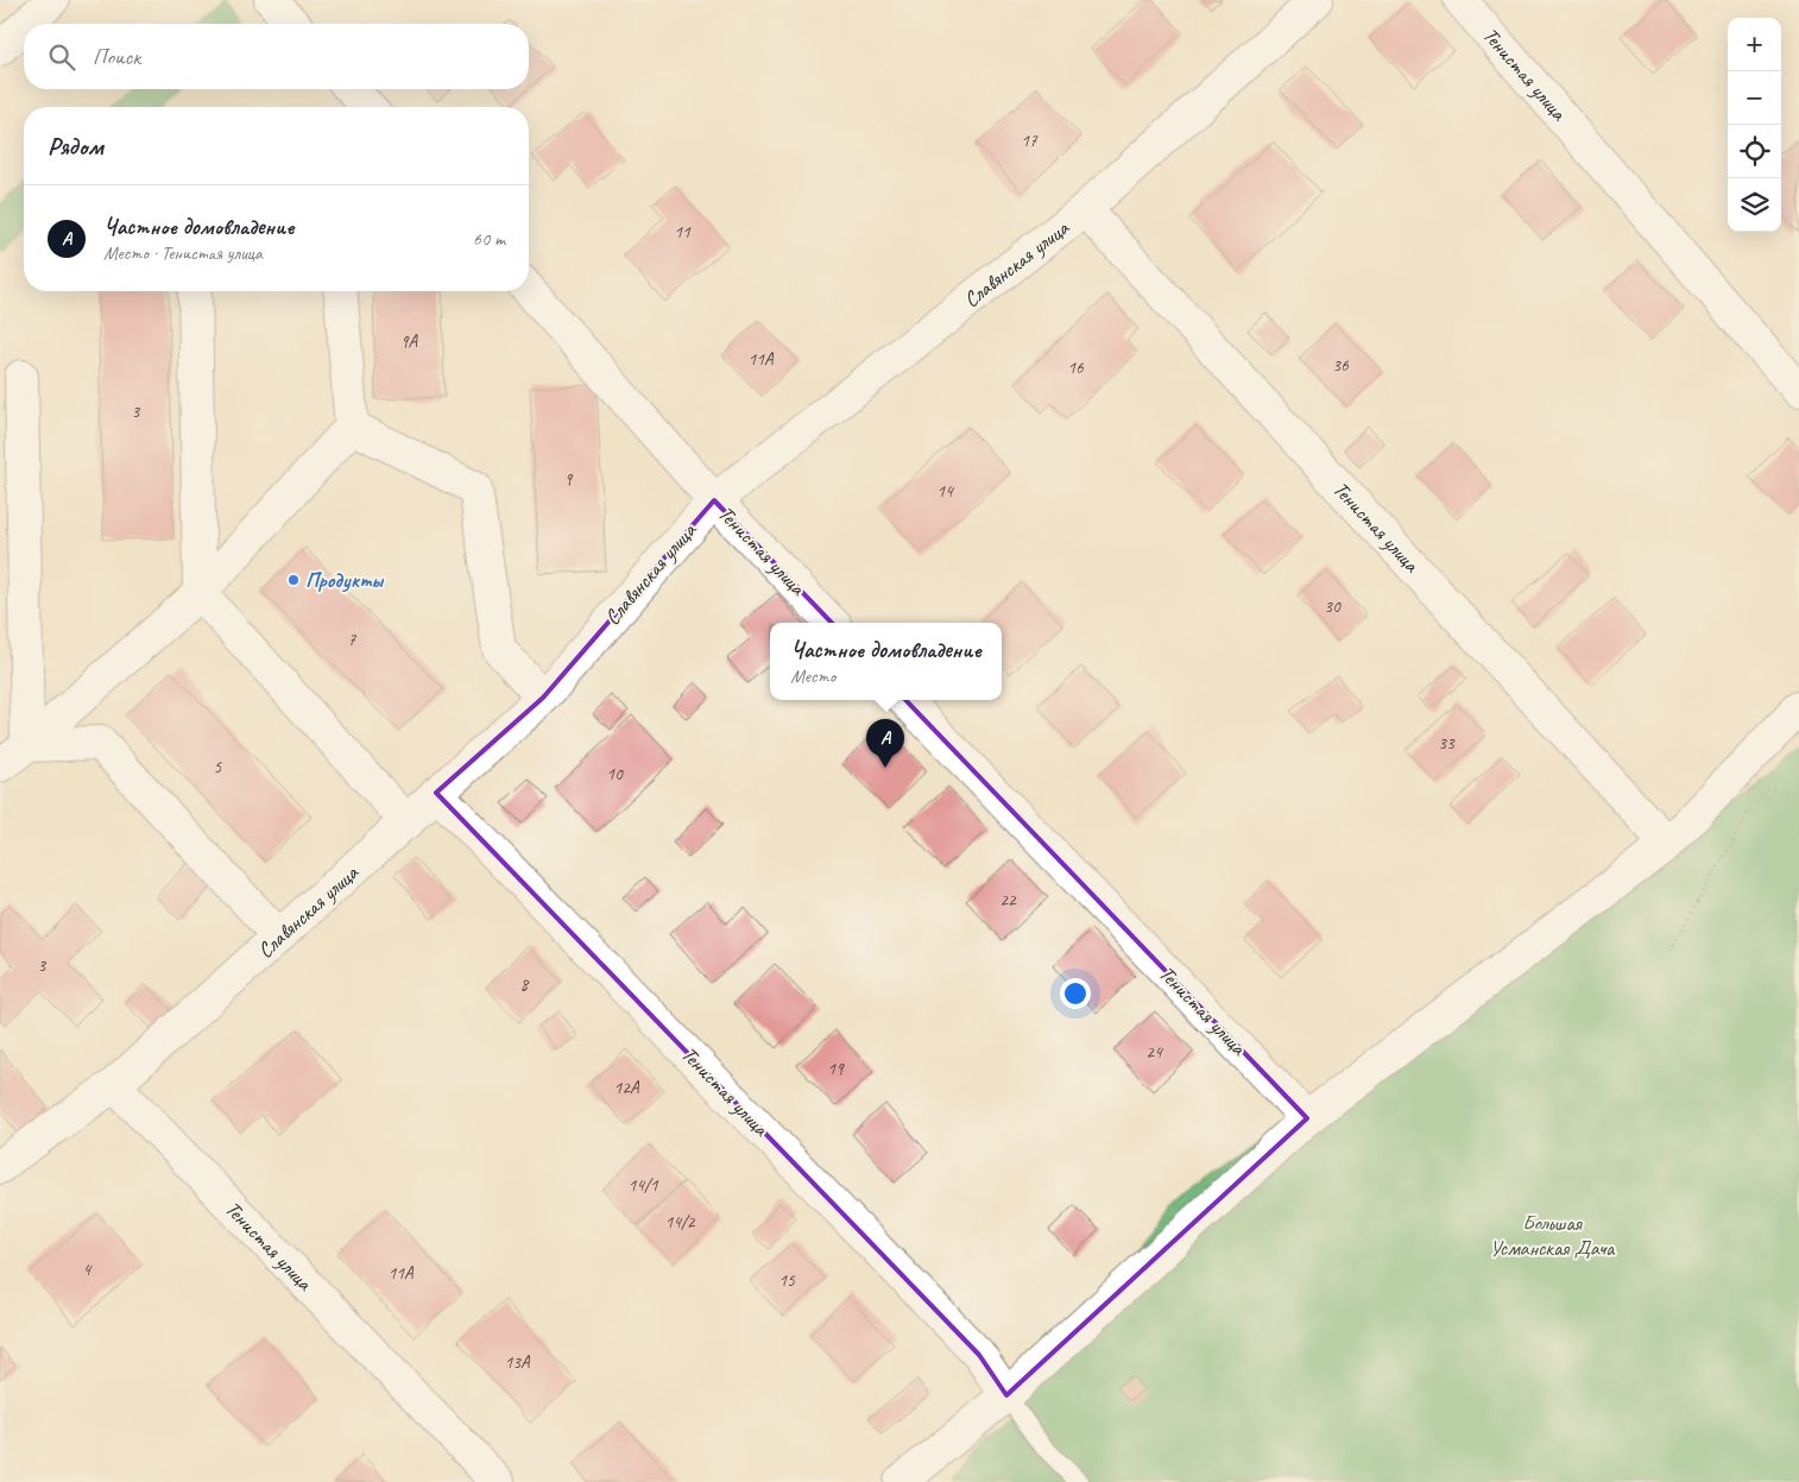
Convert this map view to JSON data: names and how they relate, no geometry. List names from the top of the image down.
{
  "streets": {
    "street": ["Тенистая улица", "Славянская улица"]
  },
  "crossings": [
    ["Тенистая улица", "Славянская улица"]
  ],
  "parks": ["Большая Усманская Дача"],
  "places": ["Продукты"],
  "house_numbers": [
    "17",
    "11",
    "9А",
    "11А",
    "36",
    "16",
    "3",
    "9",
    "14",
    "30",
    "7",
    "33",
    "5",
    "10",
    "22",
    "3",
    "8",
    "24",
    "19",
    "12А",
    "14/1",
    "14/2",
    "4",
    "11А",
    "15",
    "13А"
  ],
  "page": {
    "map_buttons": ["+", "−"],
    "search": "Поиск",
    "heading": "Рядом",
    "list": [
      {
        "mark": "A",
        "name": "Частное домовладение",
        "note": "Место · Тенистая улица",
        "value": "60 m"
      }
    ],
    "popup": ["Частное домовладение", "Место"],
    "pins": "A"
  }
}
